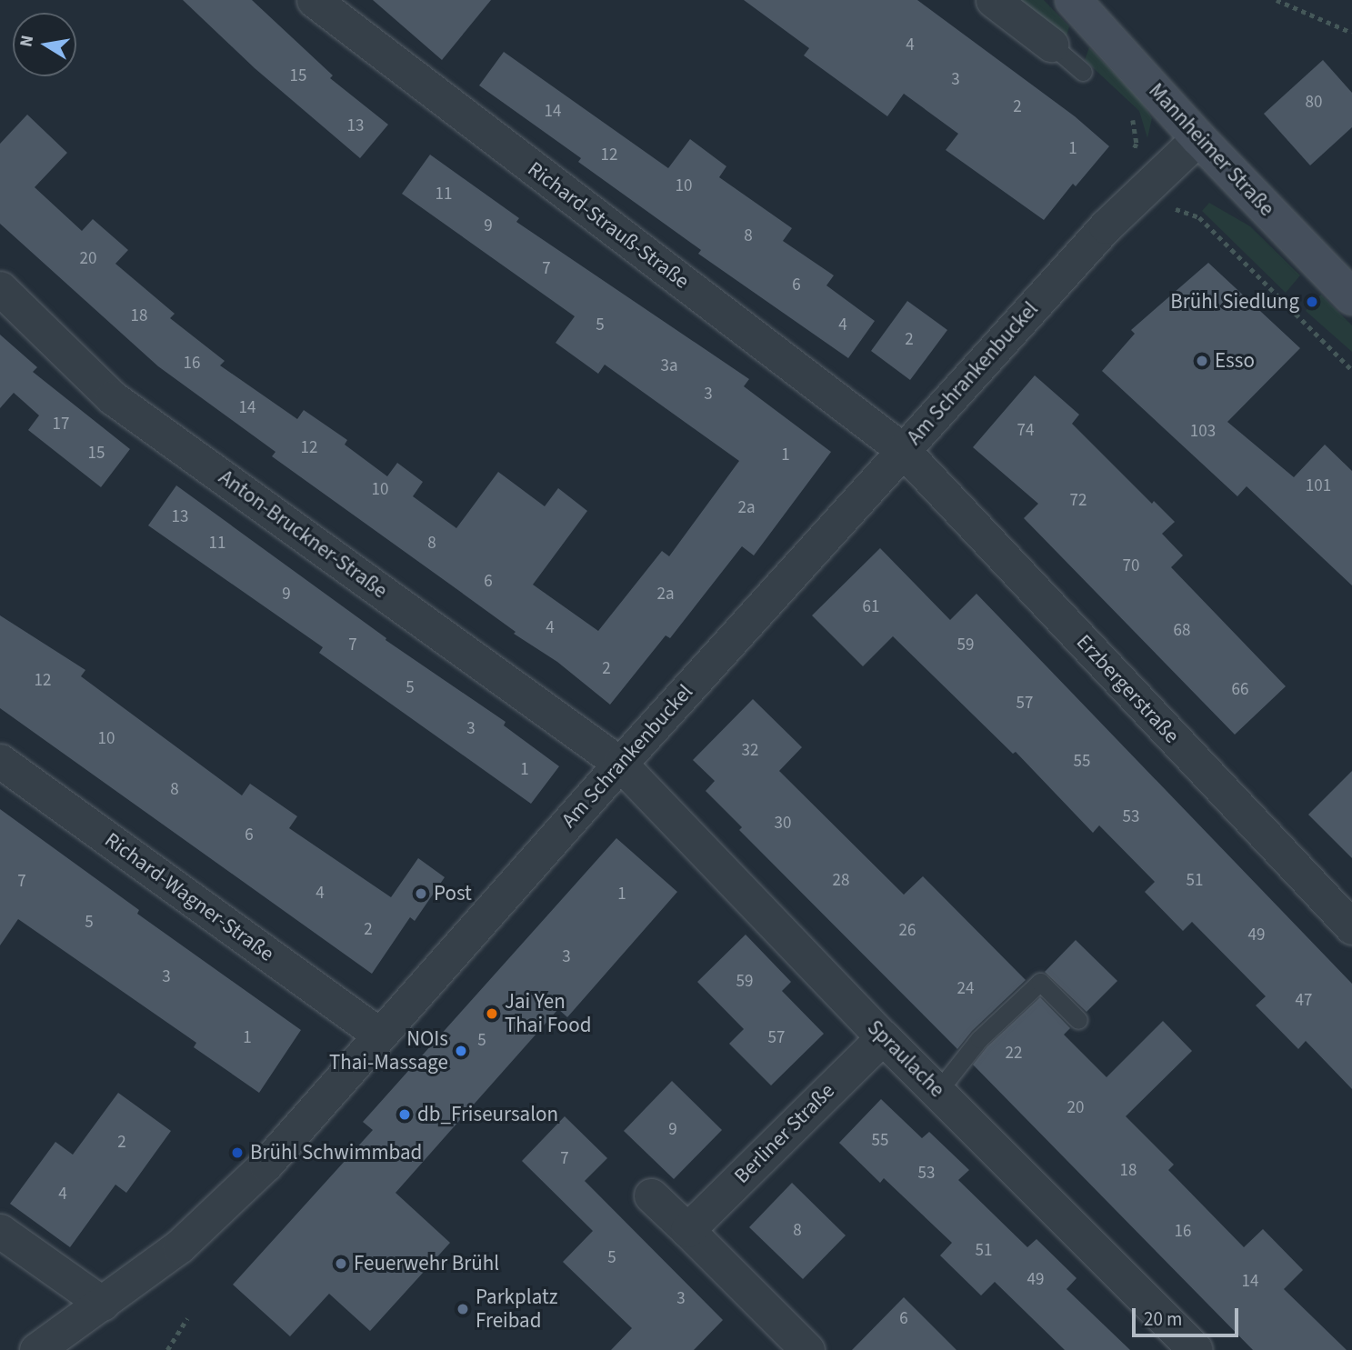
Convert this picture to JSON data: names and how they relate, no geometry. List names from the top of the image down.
{
  "streets": {
    "main road": ["Mannheimer Straße"],
    "street": [
      "Richard-Strauß-Straße",
      "Am Schrankenbuckel",
      "Anton-Bruckner-Straße",
      "Erzbergerstraße",
      "Richard-Wagner-Straße",
      "Spraulache",
      "Berliner Straße"
    ]
  },
  "crossings": [
    ["Mannheimer Straße", "Am Schrankenbuckel"],
    ["Richard-Strauß-Straße", "Am Schrankenbuckel"],
    ["Richard-Strauß-Straße", "Erzbergerstraße"],
    ["Am Schrankenbuckel", "Anton-Bruckner-Straße"],
    ["Am Schrankenbuckel", "Erzbergerstraße"],
    ["Am Schrankenbuckel", "Richard-Wagner-Straße"],
    ["Am Schrankenbuckel", "Spraulache"],
    ["Anton-Bruckner-Straße", "Spraulache"],
    ["Spraulache", "Berliner Straße"]
  ],
  "places": [
    "Brühl Siedlung",
    "Esso",
    "Post",
    "Jai Yen Thai Food",
    "NOIs Thai-Massage",
    "db_Friseursalon",
    "Brühl Schwimmbad",
    "Feuerwehr Brühl",
    "Parkplatz Freibad"
  ],
  "house_numbers": [
    "4",
    "15",
    "3",
    "80",
    "2",
    "14",
    "13",
    "1",
    "12",
    "10",
    "11",
    "9",
    "8",
    "20",
    "7",
    "6",
    "18",
    "5",
    "4",
    "2",
    "16",
    "3a",
    "3",
    "14",
    "17",
    "74",
    "103",
    "12",
    "15",
    "1",
    "101",
    "10",
    "72",
    "2a",
    "13",
    "11",
    "8",
    "70",
    "6",
    "9",
    "2a",
    "61",
    "4",
    "68",
    "7",
    "59",
    "2",
    "12",
    "5",
    "66",
    "57",
    "3",
    "10",
    "32",
    "55",
    "1",
    "8",
    "53",
    "30",
    "6",
    "28",
    "51",
    "7",
    "4",
    "1",
    "5",
    "2",
    "26",
    "49",
    "3",
    "3",
    "59",
    "24",
    "47",
    "1",
    "57",
    "5",
    "22",
    "20",
    "9",
    "55",
    "2",
    "7",
    "18",
    "53",
    "4",
    "8",
    "16",
    "51",
    "5",
    "49",
    "14",
    "3",
    "6"
  ],
  "scale_bar": "20 m",
  "north": "left"
}
